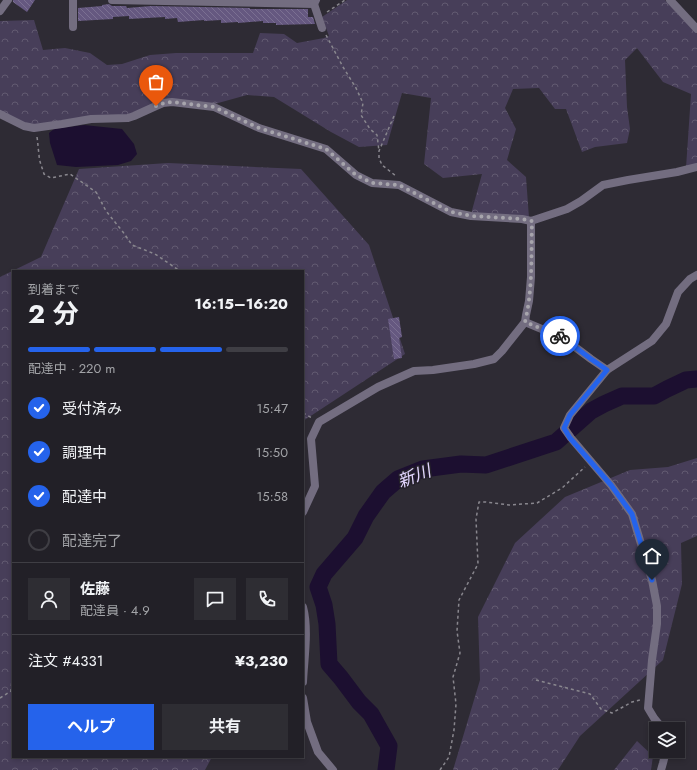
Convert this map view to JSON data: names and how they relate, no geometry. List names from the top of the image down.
{
  "water": ["新川"],
  "page": {
    "heading": ["2 分", "到着まで", "16:15–16:20"],
    "panel": [
      "佐藤",
      "配達員 · 4.9",
      "注文 #4331",
      "¥3,230"
    ],
    "bar": "配達中 · 220 m",
    "list": [
      ["受付済み", "15:47"],
      ["調理中", "15:50"],
      ["配達中", "15:58"],
      "配達完了"
    ],
    "buttons": ["ヘルプ", "共有"]
  }
}
